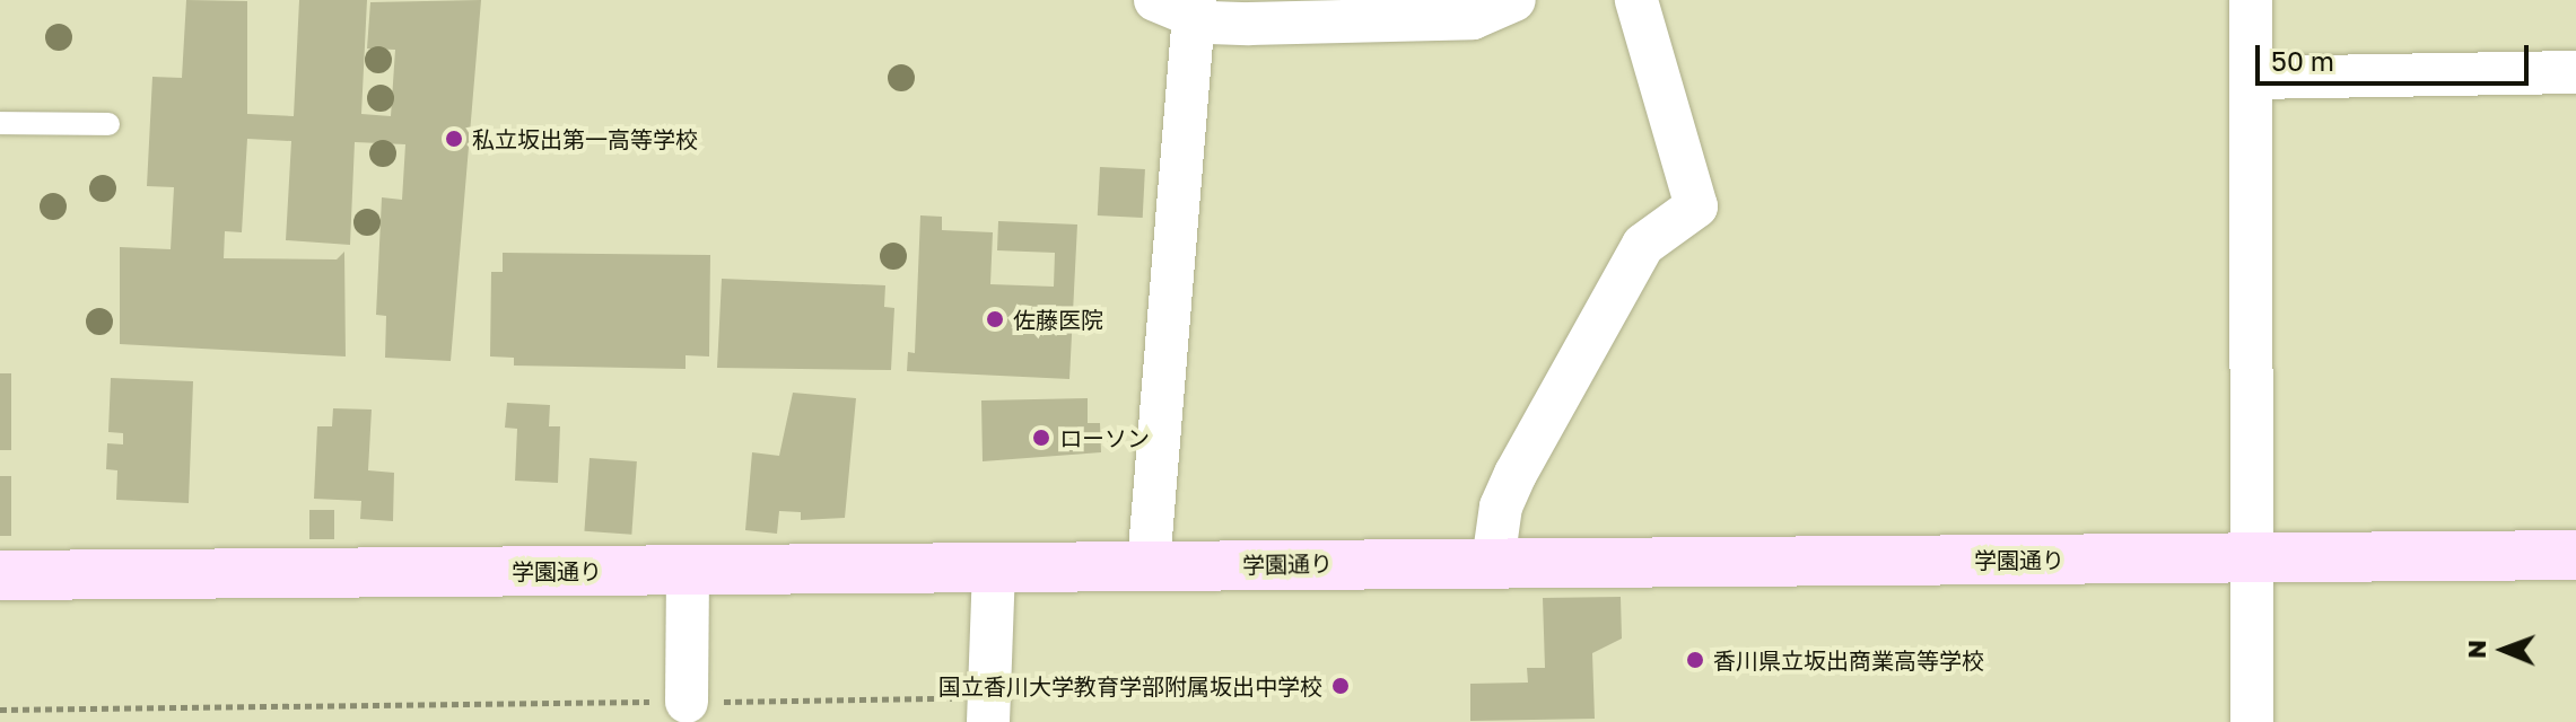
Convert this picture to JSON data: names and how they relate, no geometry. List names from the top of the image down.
{
  "streets": {
    "street": ["学園通り"]
  },
  "places": [
    "私立坂出第一高等学校",
    "佐藤医院",
    "ローソン",
    "香川県立坂出商業高等学校",
    "国立香川大学教育学部附属坂出中学校"
  ],
  "scale_bar": "50 m",
  "north": "left"
}
